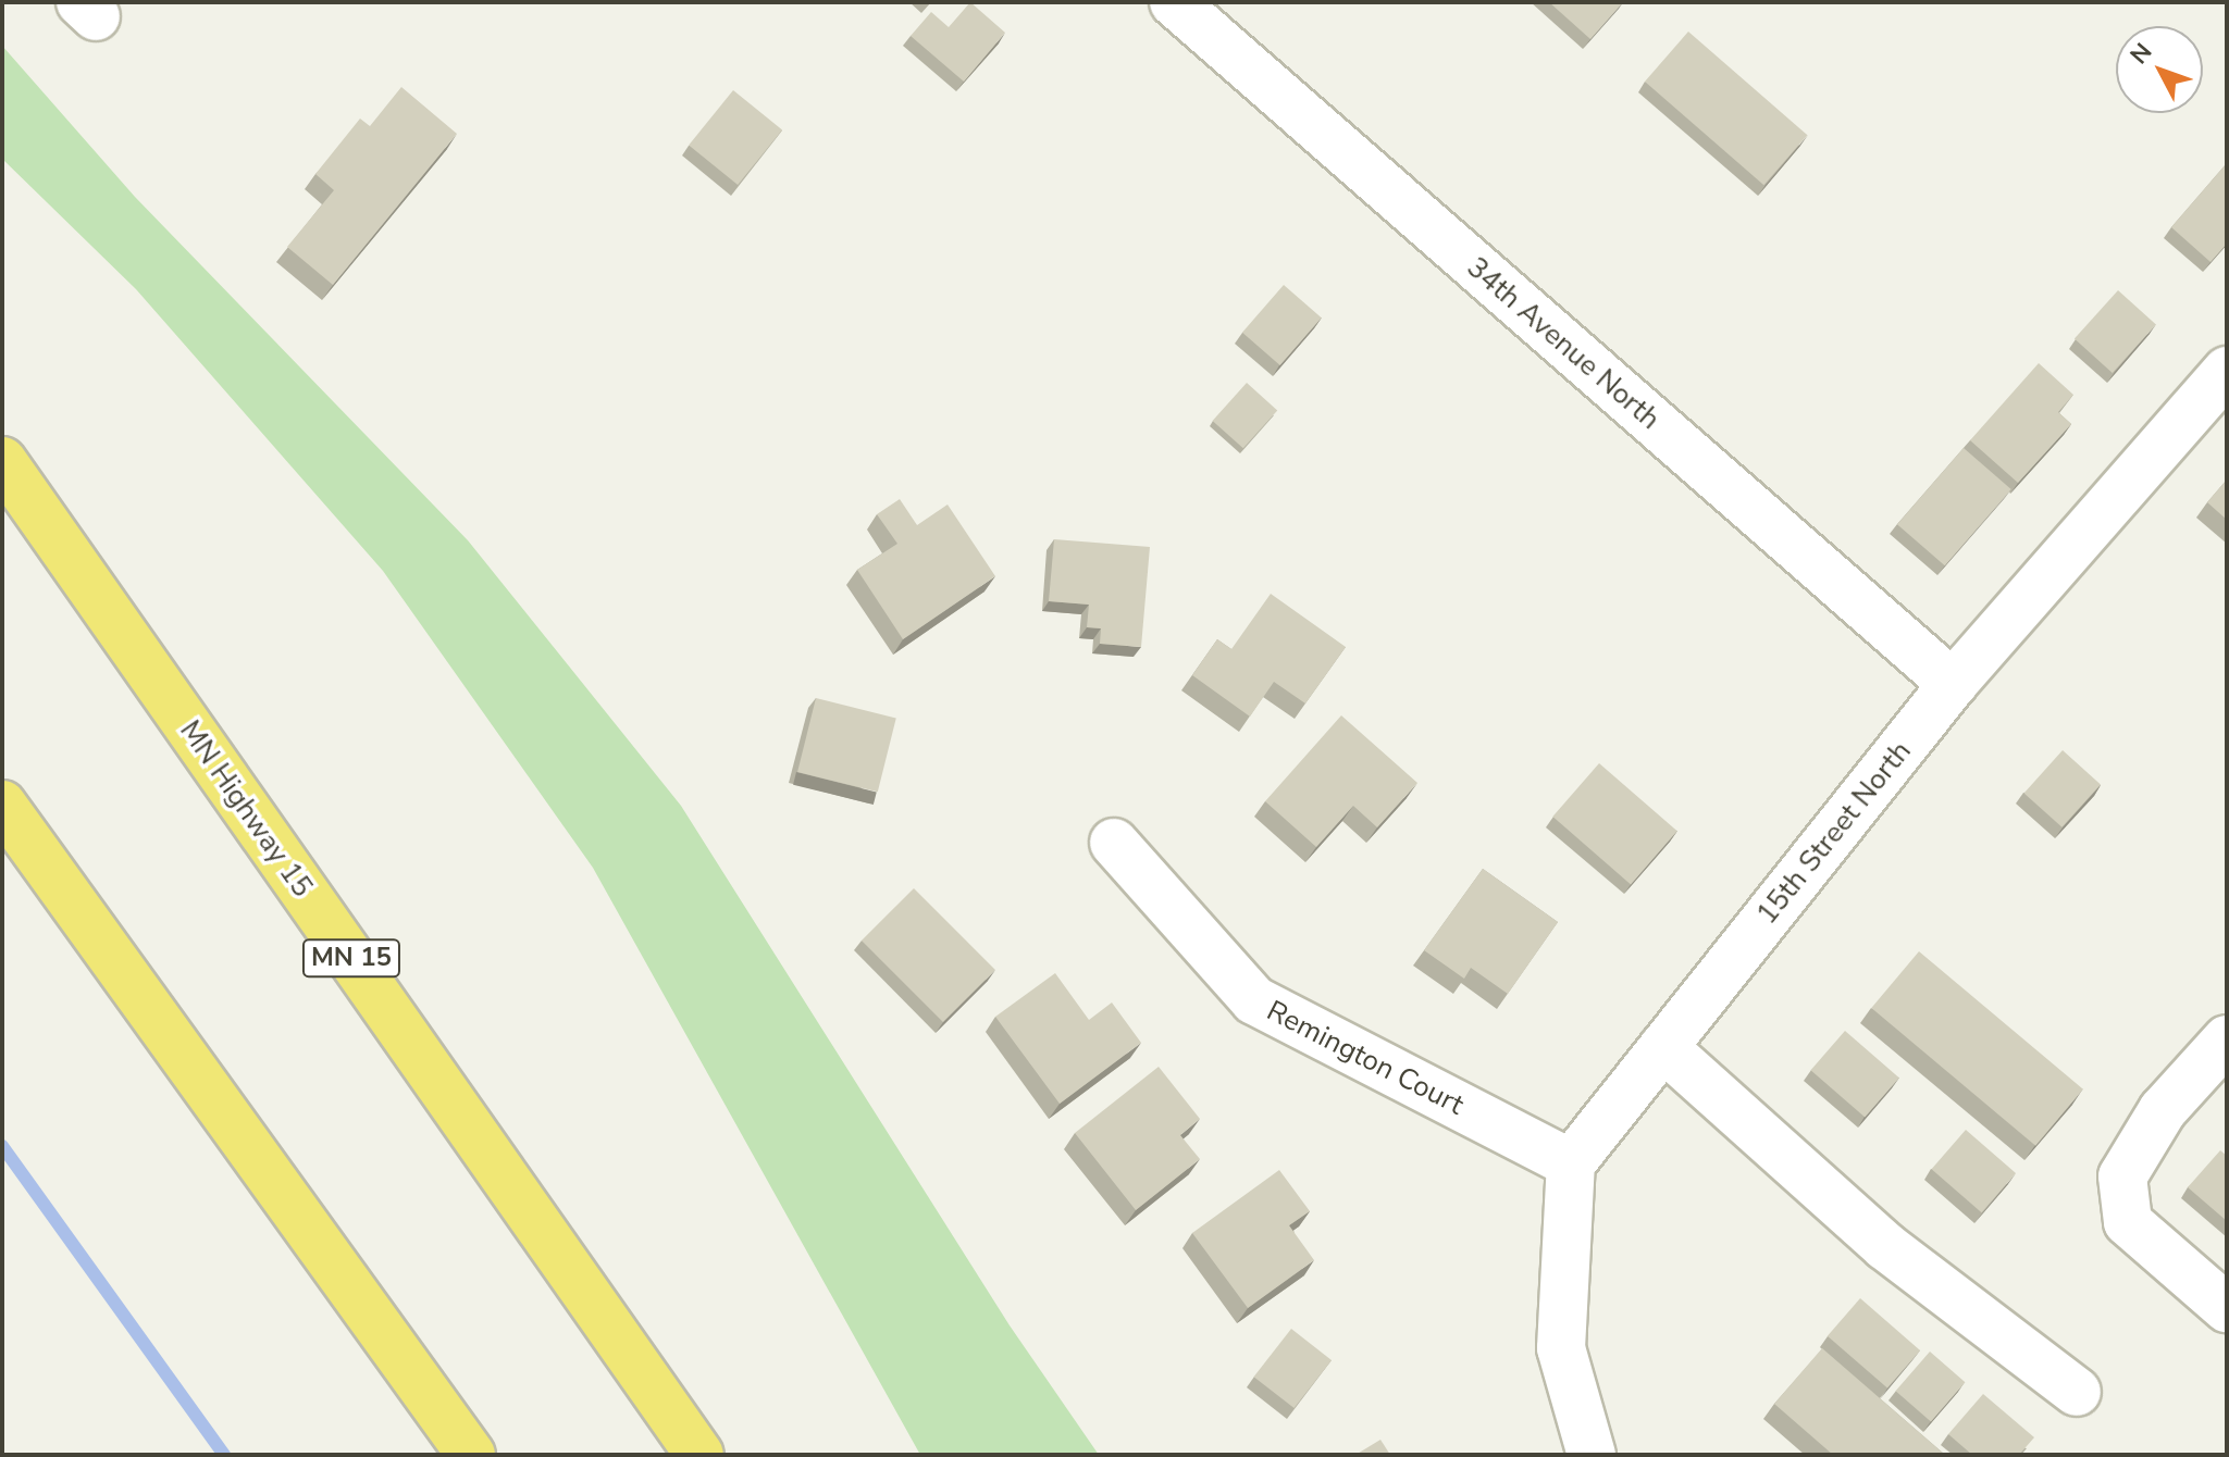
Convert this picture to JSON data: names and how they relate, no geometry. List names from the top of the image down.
{
  "streets": {
    "highway": ["MN Highway 15", "MN 15"],
    "street": ["34th Avenue North", "15th Street North", "Remington Court"]
  },
  "crossings": [
    ["34th Avenue North", "15th Street North"],
    ["15th Street North", "Remington Court"]
  ],
  "north": "top left"
}
